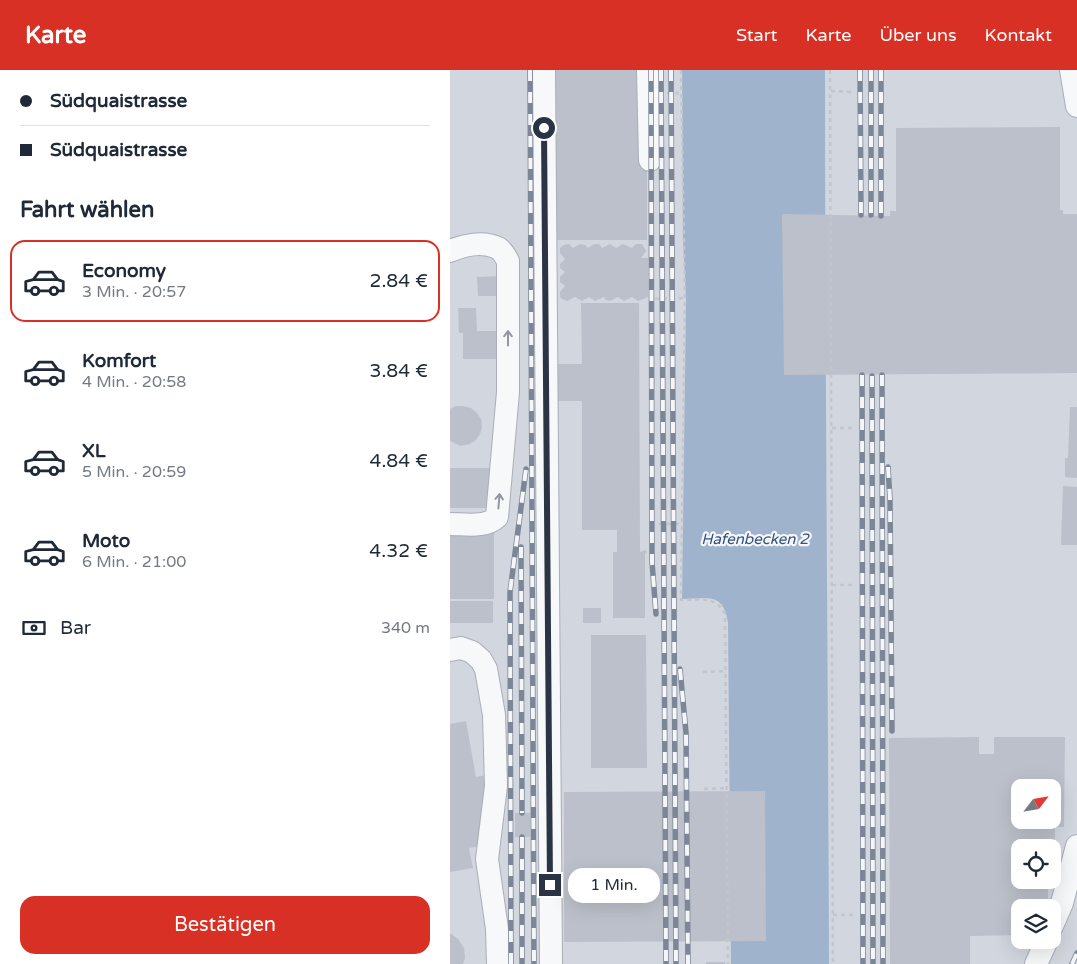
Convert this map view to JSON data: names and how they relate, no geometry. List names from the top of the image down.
{
  "water": ["Hafenbecken 2"],
  "north": "top right",
  "page": {
    "header": "Karte",
    "nav": [
      "Start",
      "Karte",
      "Über uns",
      "Kontakt"
    ],
    "banner": ["Südquaistrasse", "Südquaistrasse"],
    "heading": "Fahrt wählen",
    "list": [
      {
        "name": "Economy",
        "note": "3 Min. · 20:57",
        "value": "2.84 €"
      },
      {
        "name": "Komfort",
        "note": "4 Min. · 20:58",
        "value": "3.84 €"
      },
      {
        "name": "XL",
        "note": "5 Min. · 20:59",
        "value": "4.84 €"
      },
      {
        "name": "Moto",
        "note": "6 Min. · 21:00",
        "value": "4.32 €"
      }
    ],
    "pay": ["Bar", "340 m"],
    "bubble": "1 Min.",
    "buttons": "Bestätigen"
  }
}
